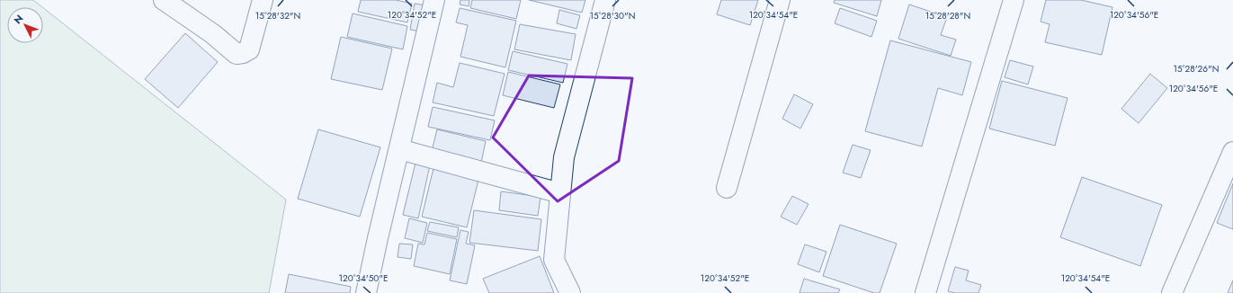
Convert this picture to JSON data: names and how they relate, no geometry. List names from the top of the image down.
{
  "north": "top left",
  "coordinates": [
    "120°34'52\"E",
    "120°34'54\"E",
    "120°34'56\"E",
    "15°28'32\"N",
    "15°28'30\"N",
    "15°28'28\"N",
    "15°28'26\"N",
    "120°34'50\"E"
  ]
}
